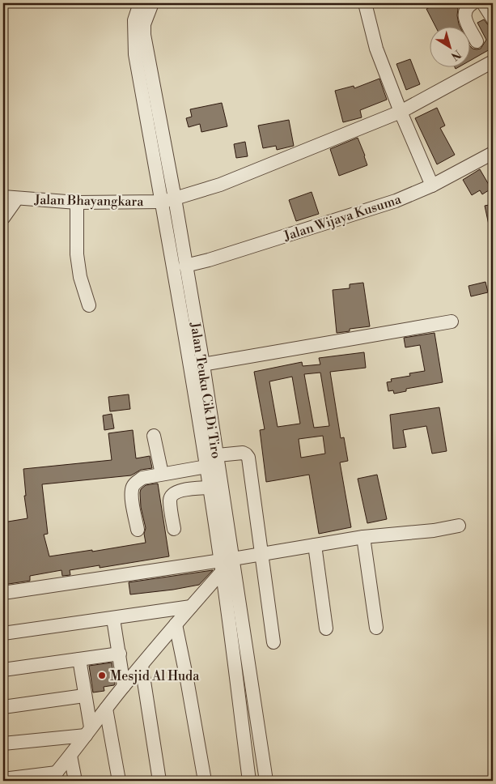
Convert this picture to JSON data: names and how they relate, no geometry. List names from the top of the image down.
{
  "streets": {
    "street": ["Jalan Bhayangkara", "Jalan Wijaya Kusuma", "Jalan Teuku Cik Di Tiro"]
  },
  "crossings": [
    ["Jalan Bhayangkara", "Jalan Teuku Cik Di Tiro"],
    ["Jalan Wijaya Kusuma", "Jalan Teuku Cik Di Tiro"]
  ],
  "places": ["Mesjid Al Huda"],
  "north": "bottom right"
}
